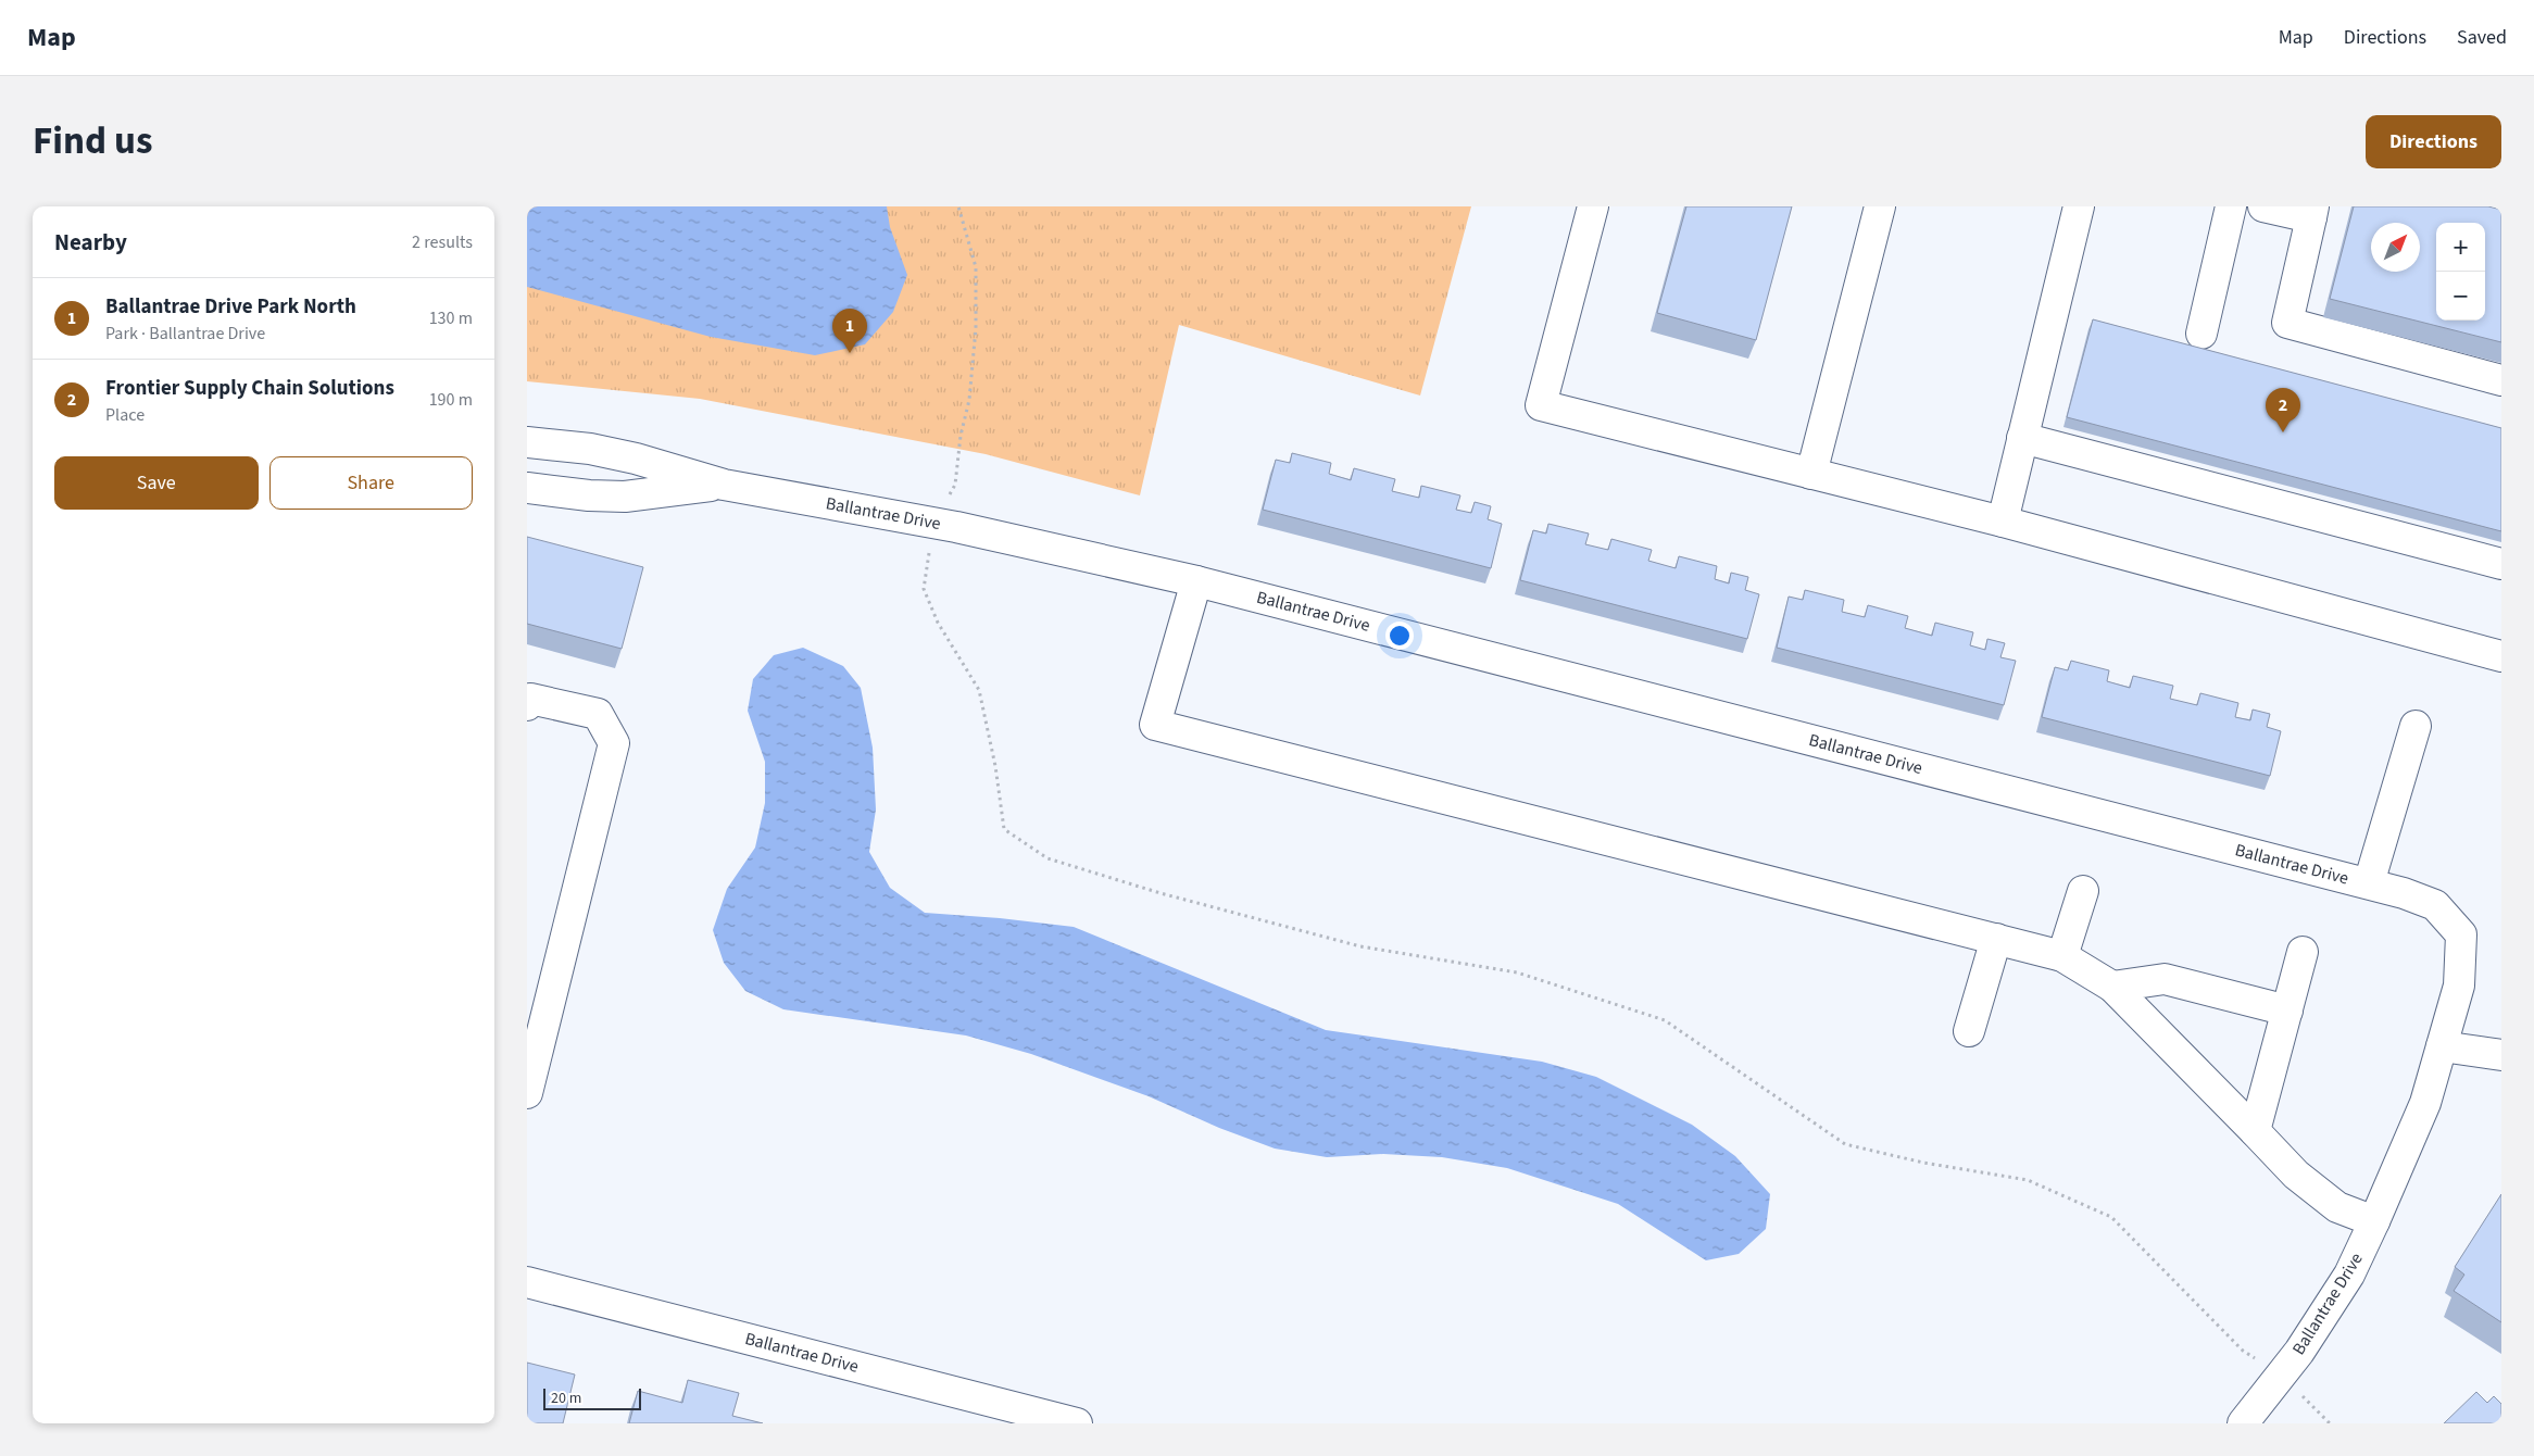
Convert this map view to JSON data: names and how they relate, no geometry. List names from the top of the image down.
{
  "streets": {
    "street": ["Ballantrae Drive"]
  },
  "scale_bar": "20 m",
  "north": "top right",
  "page": {
    "header": "Map",
    "nav": ["Map", "Directions", "Saved"],
    "title": "Find us",
    "buttons": [
      "Directions",
      ["Save", "Share"]
    ],
    "heading": ["Nearby", "2 results"],
    "map_buttons": ["+", "−"],
    "list": [
      {
        "mark": "1",
        "name": "Ballantrae Drive Park North",
        "note": "Park · Ballantrae Drive",
        "value": "130 m"
      },
      {
        "mark": "2",
        "name": "Frontier Supply Chain Solutions",
        "note": "Place",
        "value": "190 m"
      }
    ],
    "pins": ["1", "2"],
    "scale": "20 m"
  }
}
